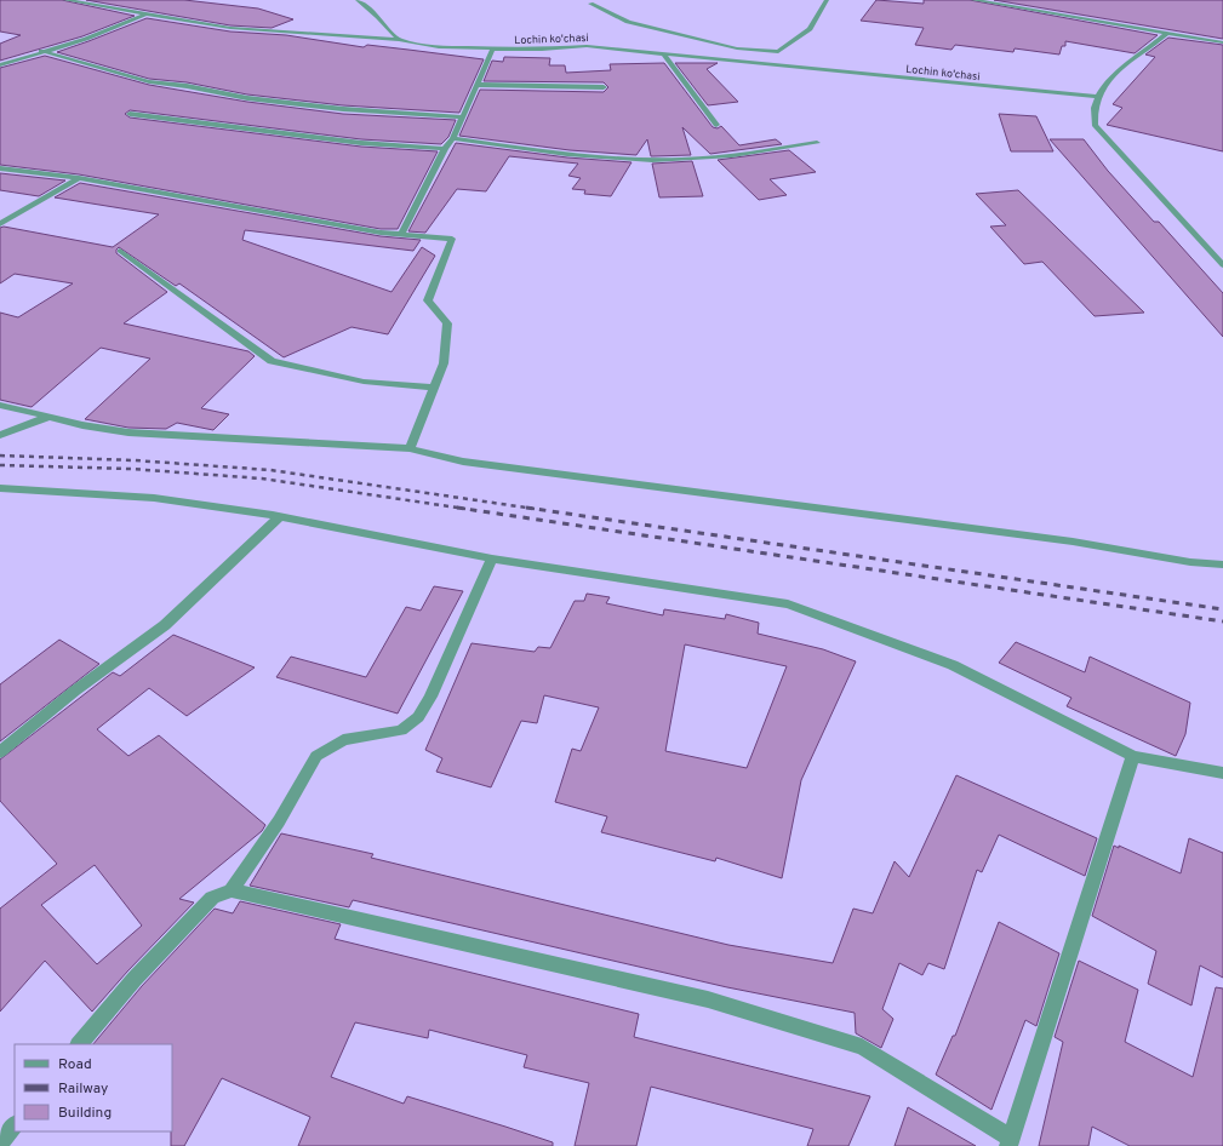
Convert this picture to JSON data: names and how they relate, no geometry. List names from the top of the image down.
{
  "streets": {
    "street": ["Lochin ko'chasi"]
  },
  "legend": ["Road", "Railway", "Building"]
}
